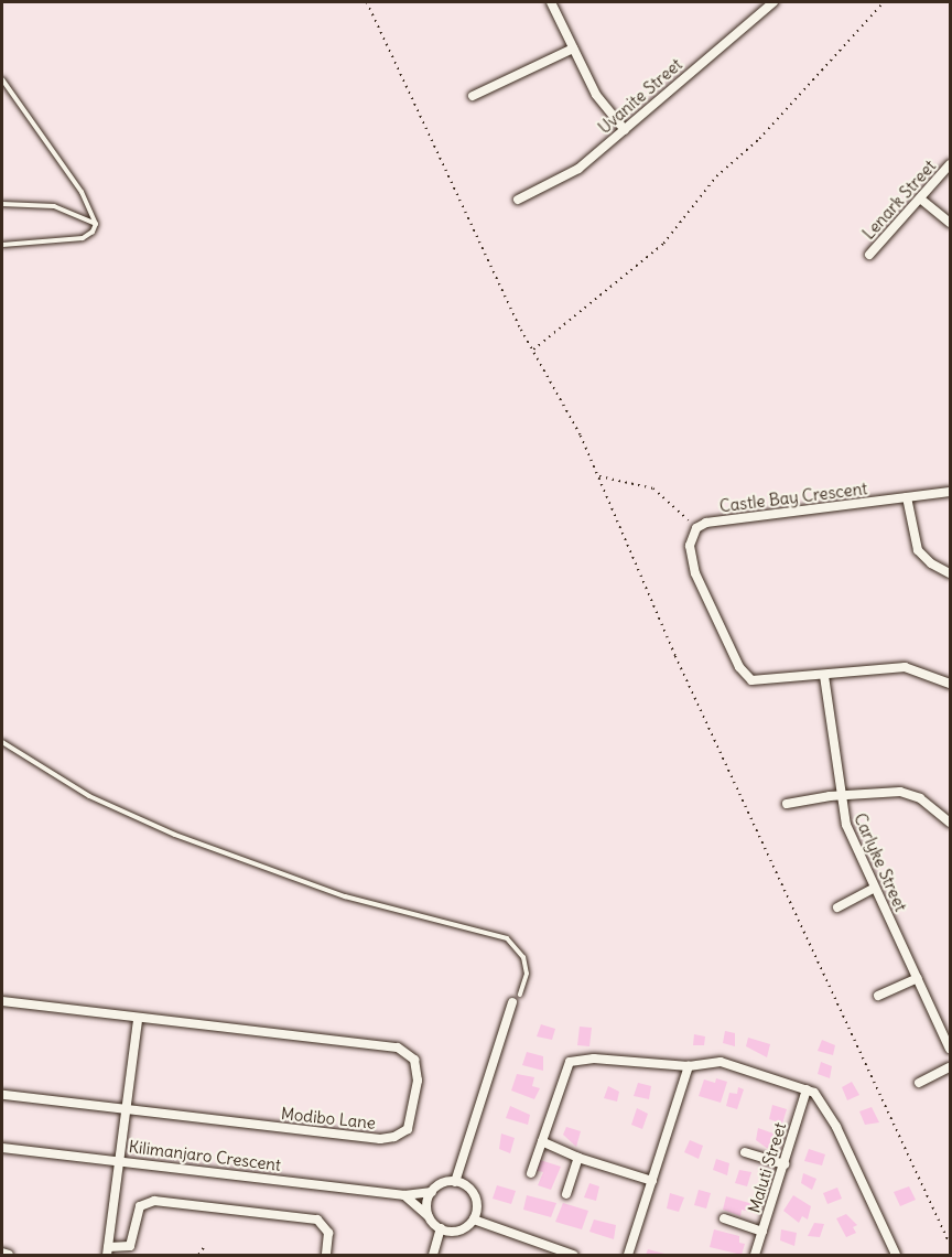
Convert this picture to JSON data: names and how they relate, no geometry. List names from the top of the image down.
{
  "streets": {
    "street": [
      "Uvanite Street",
      "Lenark Street",
      "Castle Bay Crescent",
      "Carlyke Street",
      "Modibo Lane",
      "Kilimanjaro Crescent",
      "Maluti Street"
    ]
  }
}
